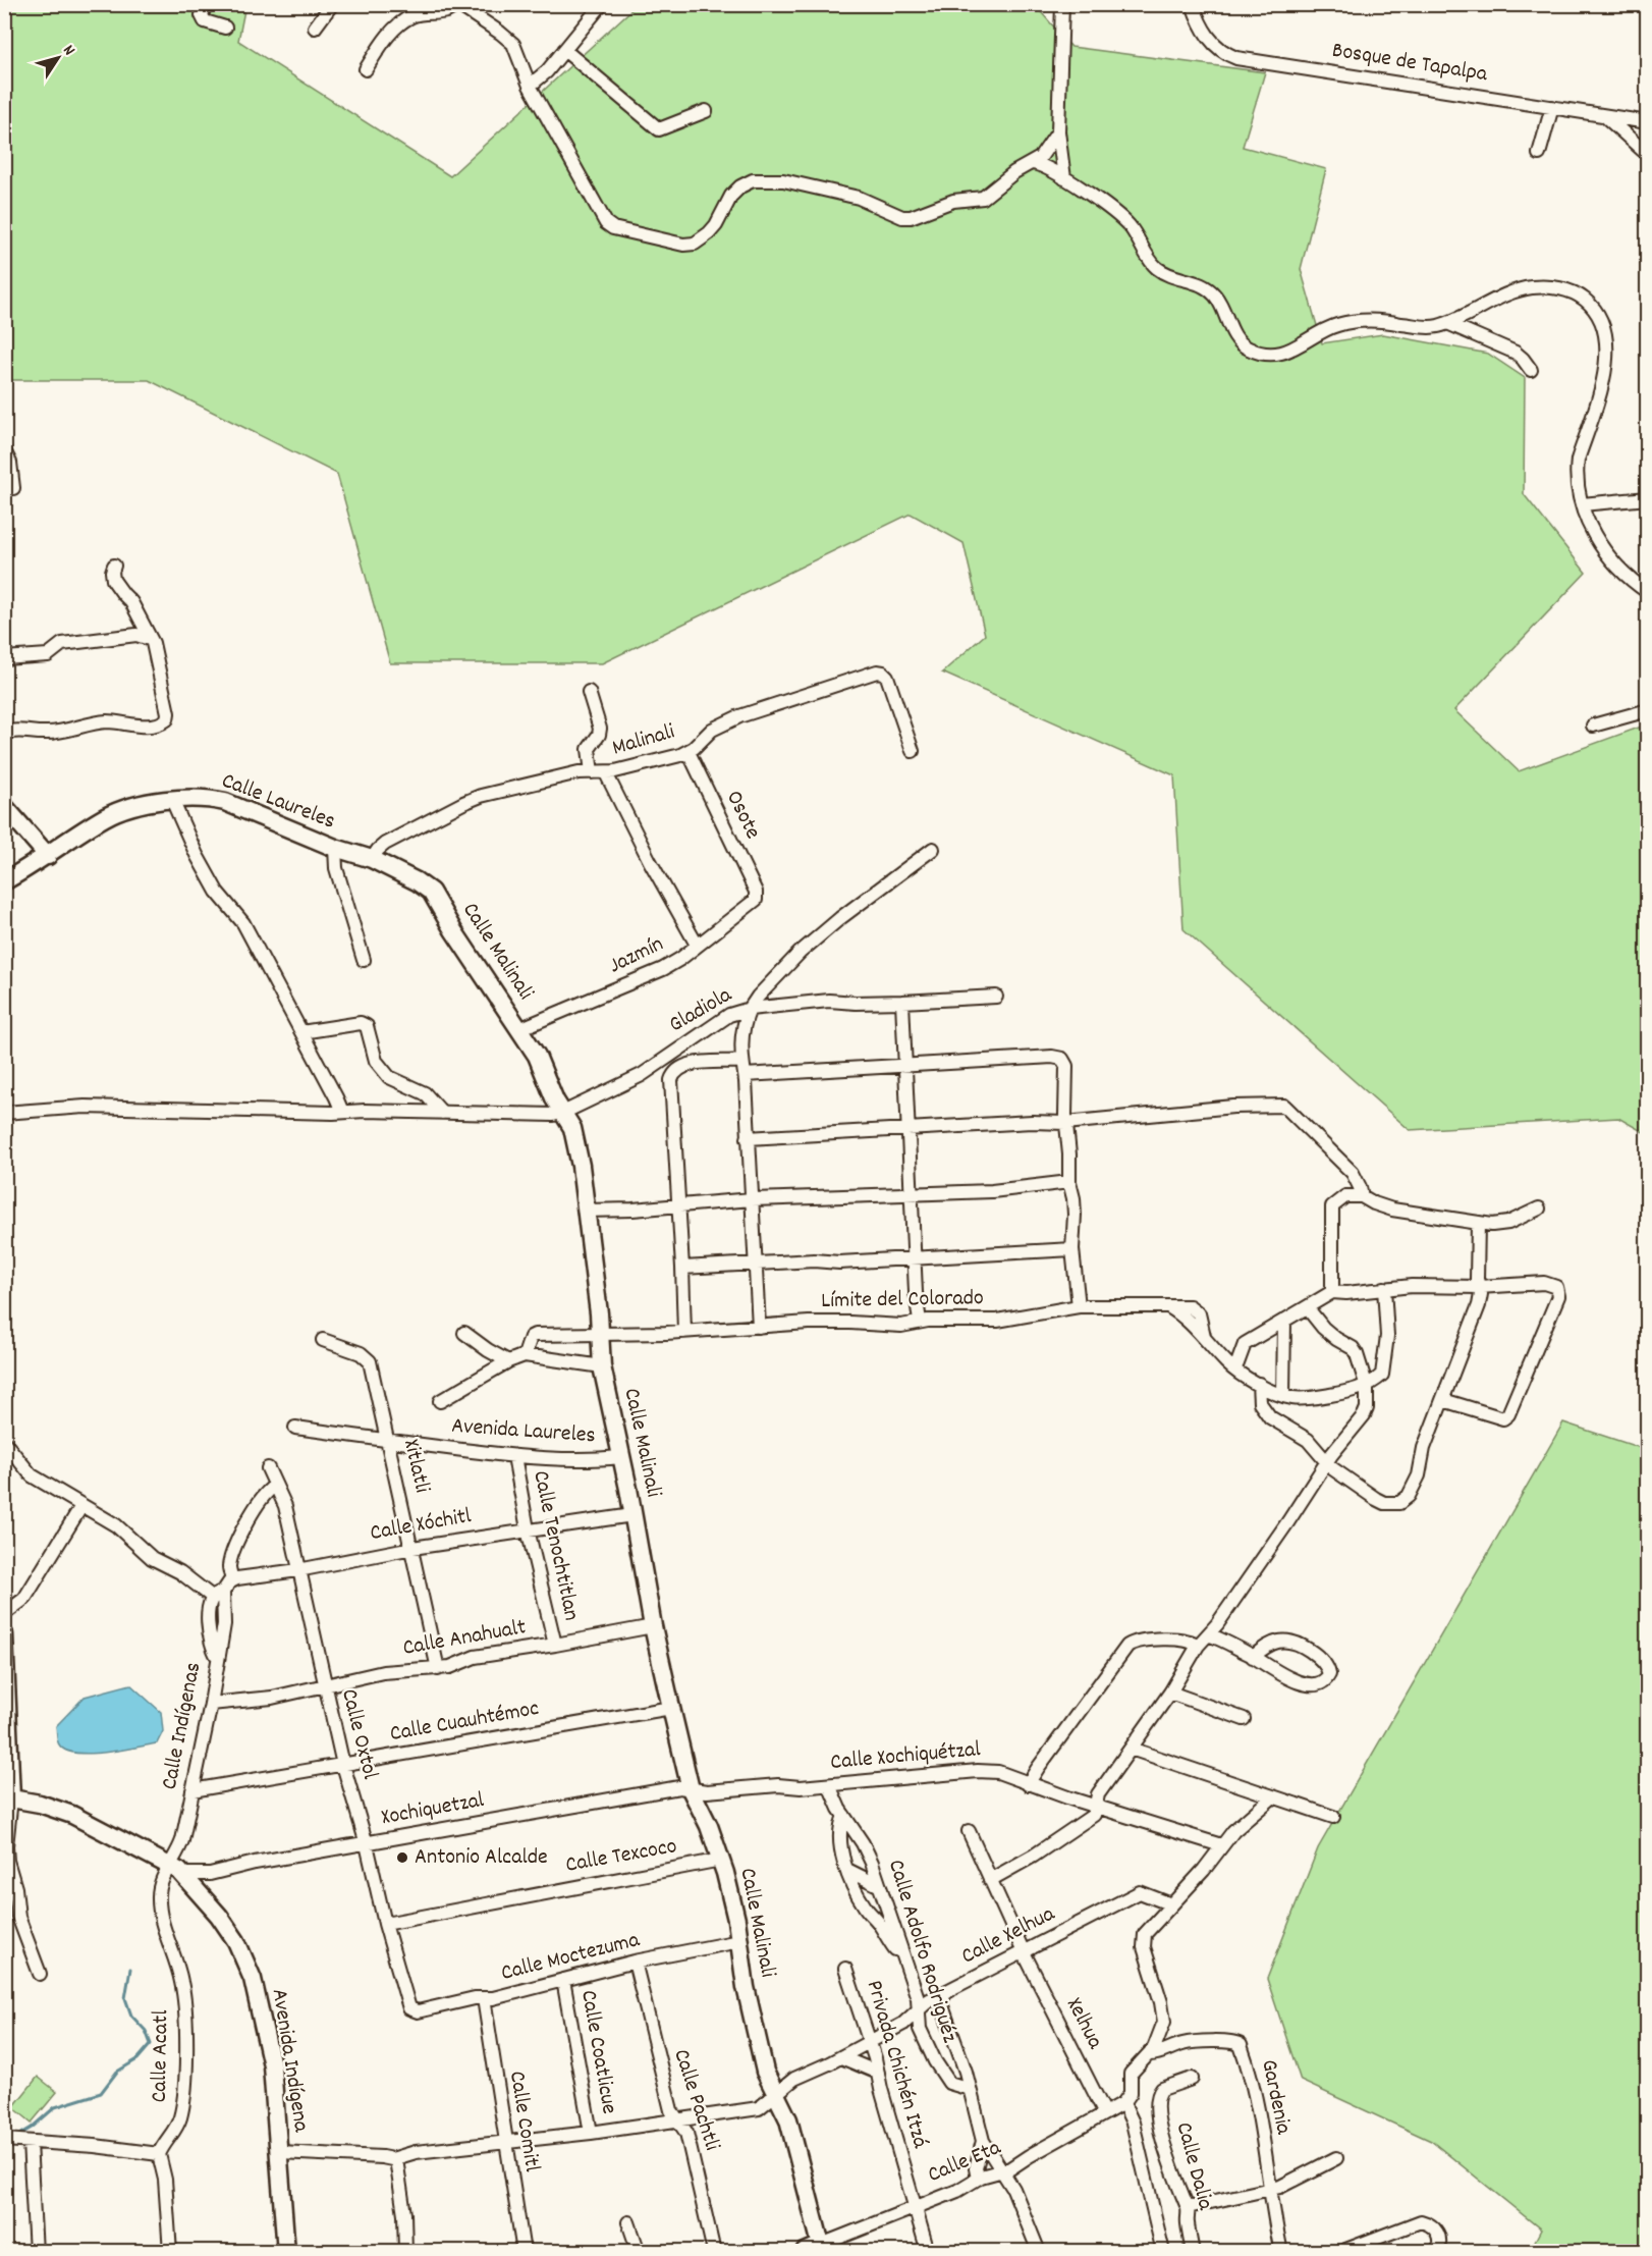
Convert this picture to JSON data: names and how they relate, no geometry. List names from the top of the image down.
{
  "streets": {
    "street": [
      "Bosque de Tapalpa",
      "Malinali",
      "Calle Laureles",
      "Osote",
      "Calle Malinali",
      "Jazmín",
      "Gladiola",
      "Límite del Colorado",
      "Avenida Laureles",
      "Xitlatli",
      "Calle Xóchitl",
      "Calle Tenochtitlan",
      "Calle Anahualt",
      "Calle Cuauhtémoc",
      "Calle Indígenas",
      "Calle Oxtol",
      "Calle Xochiquétzal",
      "Xochiquetzal",
      "Calle Texcoco",
      "Calle Xelhua",
      "Calle Adolfo Rodriguéz",
      "Calle Moctezuma",
      "Xelhua",
      "Calle Coatlicue",
      "Calle Acatl",
      "Avenida Indígena",
      "Privada Chichén Itzá",
      "Gardenia",
      "Calle Pachtli",
      "Calle Comitl",
      "Calle Eta",
      "Calle Dalia"
    ]
  },
  "crossings": [
    ["Malinali", "Calle Laureles"],
    ["Malinali", "Osote"],
    ["Malinali", "Calle Malinali"],
    ["Calle Laureles", "Calle Malinali"],
    ["Osote", "Jazmín"],
    ["Calle Malinali", "Jazmín"],
    ["Calle Malinali", "Gladiola"],
    ["Calle Malinali", "Límite del Colorado"],
    ["Calle Malinali", "Avenida Laureles"],
    ["Calle Malinali", "Calle Xóchitl"],
    ["Calle Malinali", "Calle Anahualt"],
    ["Calle Malinali", "Calle Cuauhtémoc"],
    ["Calle Malinali", "Calle Xochiquétzal"],
    ["Calle Malinali", "Xochiquetzal"],
    ["Calle Malinali", "Calle Texcoco"],
    ["Calle Malinali", "Calle Xelhua"],
    ["Calle Malinali", "Calle Moctezuma"],
    ["Calle Malinali", "Calle Eta"],
    ["Avenida Laureles", "Xitlatli"],
    ["Avenida Laureles", "Calle Tenochtitlan"],
    ["Xitlatli", "Calle Xóchitl"],
    ["Xitlatli", "Calle Anahualt"],
    ["Calle Xóchitl", "Calle Tenochtitlan"],
    ["Calle Xóchitl", "Calle Oxtol"],
    ["Calle Tenochtitlan", "Calle Anahualt"],
    ["Calle Anahualt", "Calle Indígenas"],
    ["Calle Anahualt", "Calle Oxtol"],
    ["Calle Cuauhtémoc", "Calle Indígenas"],
    ["Calle Cuauhtémoc", "Calle Oxtol"],
    ["Calle Indígenas", "Xochiquetzal"],
    ["Calle Indígenas", "Calle Acatl"],
    ["Calle Indígenas", "Avenida Indígena"],
    ["Calle Oxtol", "Xochiquetzal"],
    ["Calle Oxtol", "Calle Texcoco"],
    ["Calle Oxtol", "Calle Moctezuma"],
    ["Calle Xochiquétzal", "Xochiquetzal"],
    ["Calle Xochiquétzal", "Calle Adolfo Rodriguéz"],
    ["Xochiquetzal", "Calle Acatl"],
    ["Xochiquetzal", "Avenida Indígena"],
    ["Calle Xelhua", "Calle Adolfo Rodriguéz"],
    ["Calle Xelhua", "Xelhua"],
    ["Calle Xelhua", "Privada Chichén Itzá"],
    ["Calle Moctezuma", "Calle Coatlicue"],
    ["Calle Moctezuma", "Calle Pachtli"],
    ["Calle Moctezuma", "Calle Comitl"],
    ["Xelhua", "Calle Eta"],
    ["Calle Acatl", "Avenida Indígena"],
    ["Privada Chichén Itzá", "Calle Eta"]
  ],
  "places": ["Antonio Alcalde"],
  "north": "top right"
}
